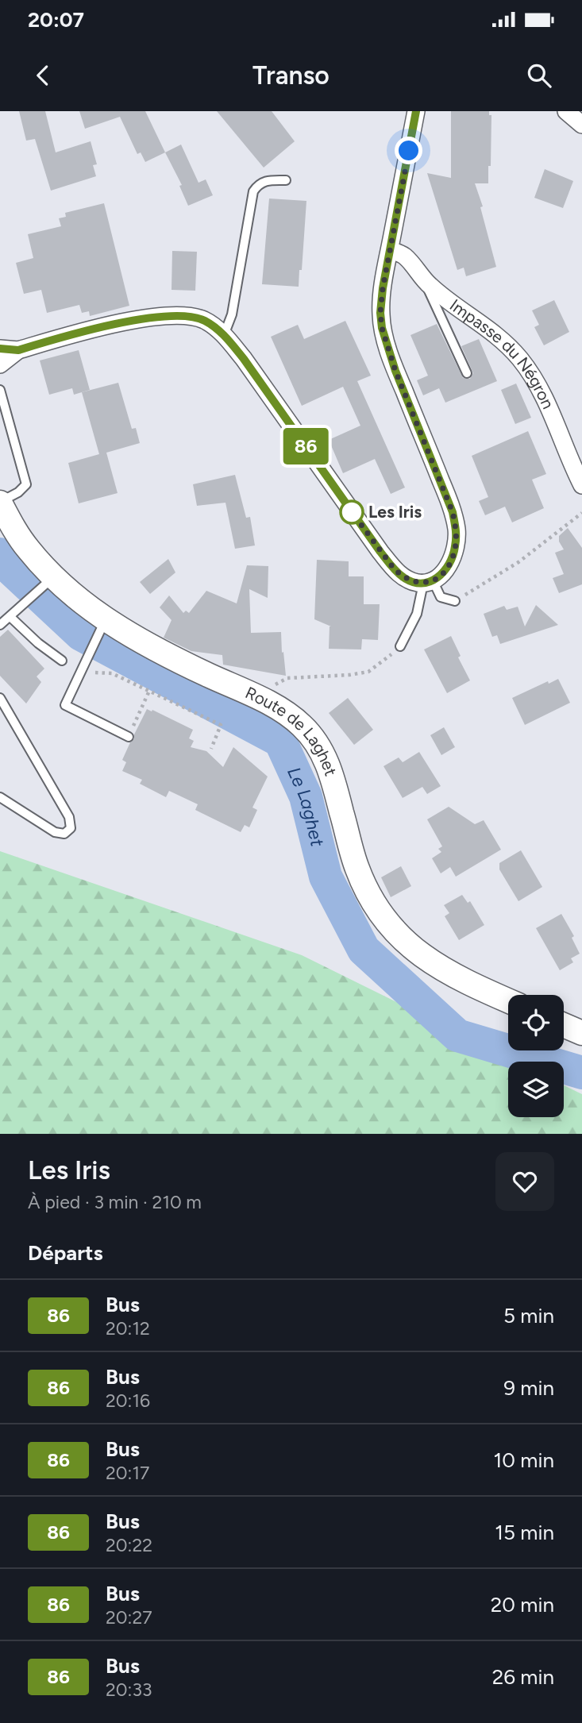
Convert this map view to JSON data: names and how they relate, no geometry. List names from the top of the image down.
{
  "streets": {
    "main road": ["Route de Laghet"],
    "street": ["Impasse du Négron"]
  },
  "water": ["Le Laghet"],
  "places": ["Les Iris"],
  "lines": ["bus line 86"],
  "page": {
    "status": "20:07",
    "header": "Transo",
    "on_map": "86",
    "heading": [
      ["Les Iris", "À pied · 3 min · 210 m"],
      "Départs"
    ],
    "list": [
      {
        "mark": "86",
        "name": "Bus",
        "note": "20:12",
        "value": "5 min"
      },
      {
        "mark": "86",
        "name": "Bus",
        "note": "20:16",
        "value": "9 min"
      },
      {
        "mark": "86",
        "name": "Bus",
        "note": "20:17",
        "value": "10 min"
      },
      {
        "mark": "86",
        "name": "Bus",
        "note": "20:22",
        "value": "15 min"
      },
      {
        "mark": "86",
        "name": "Bus",
        "note": "20:27",
        "value": "20 min"
      },
      {
        "mark": "86",
        "name": "Bus",
        "note": "20:33",
        "value": "26 min"
      }
    ]
  }
}
